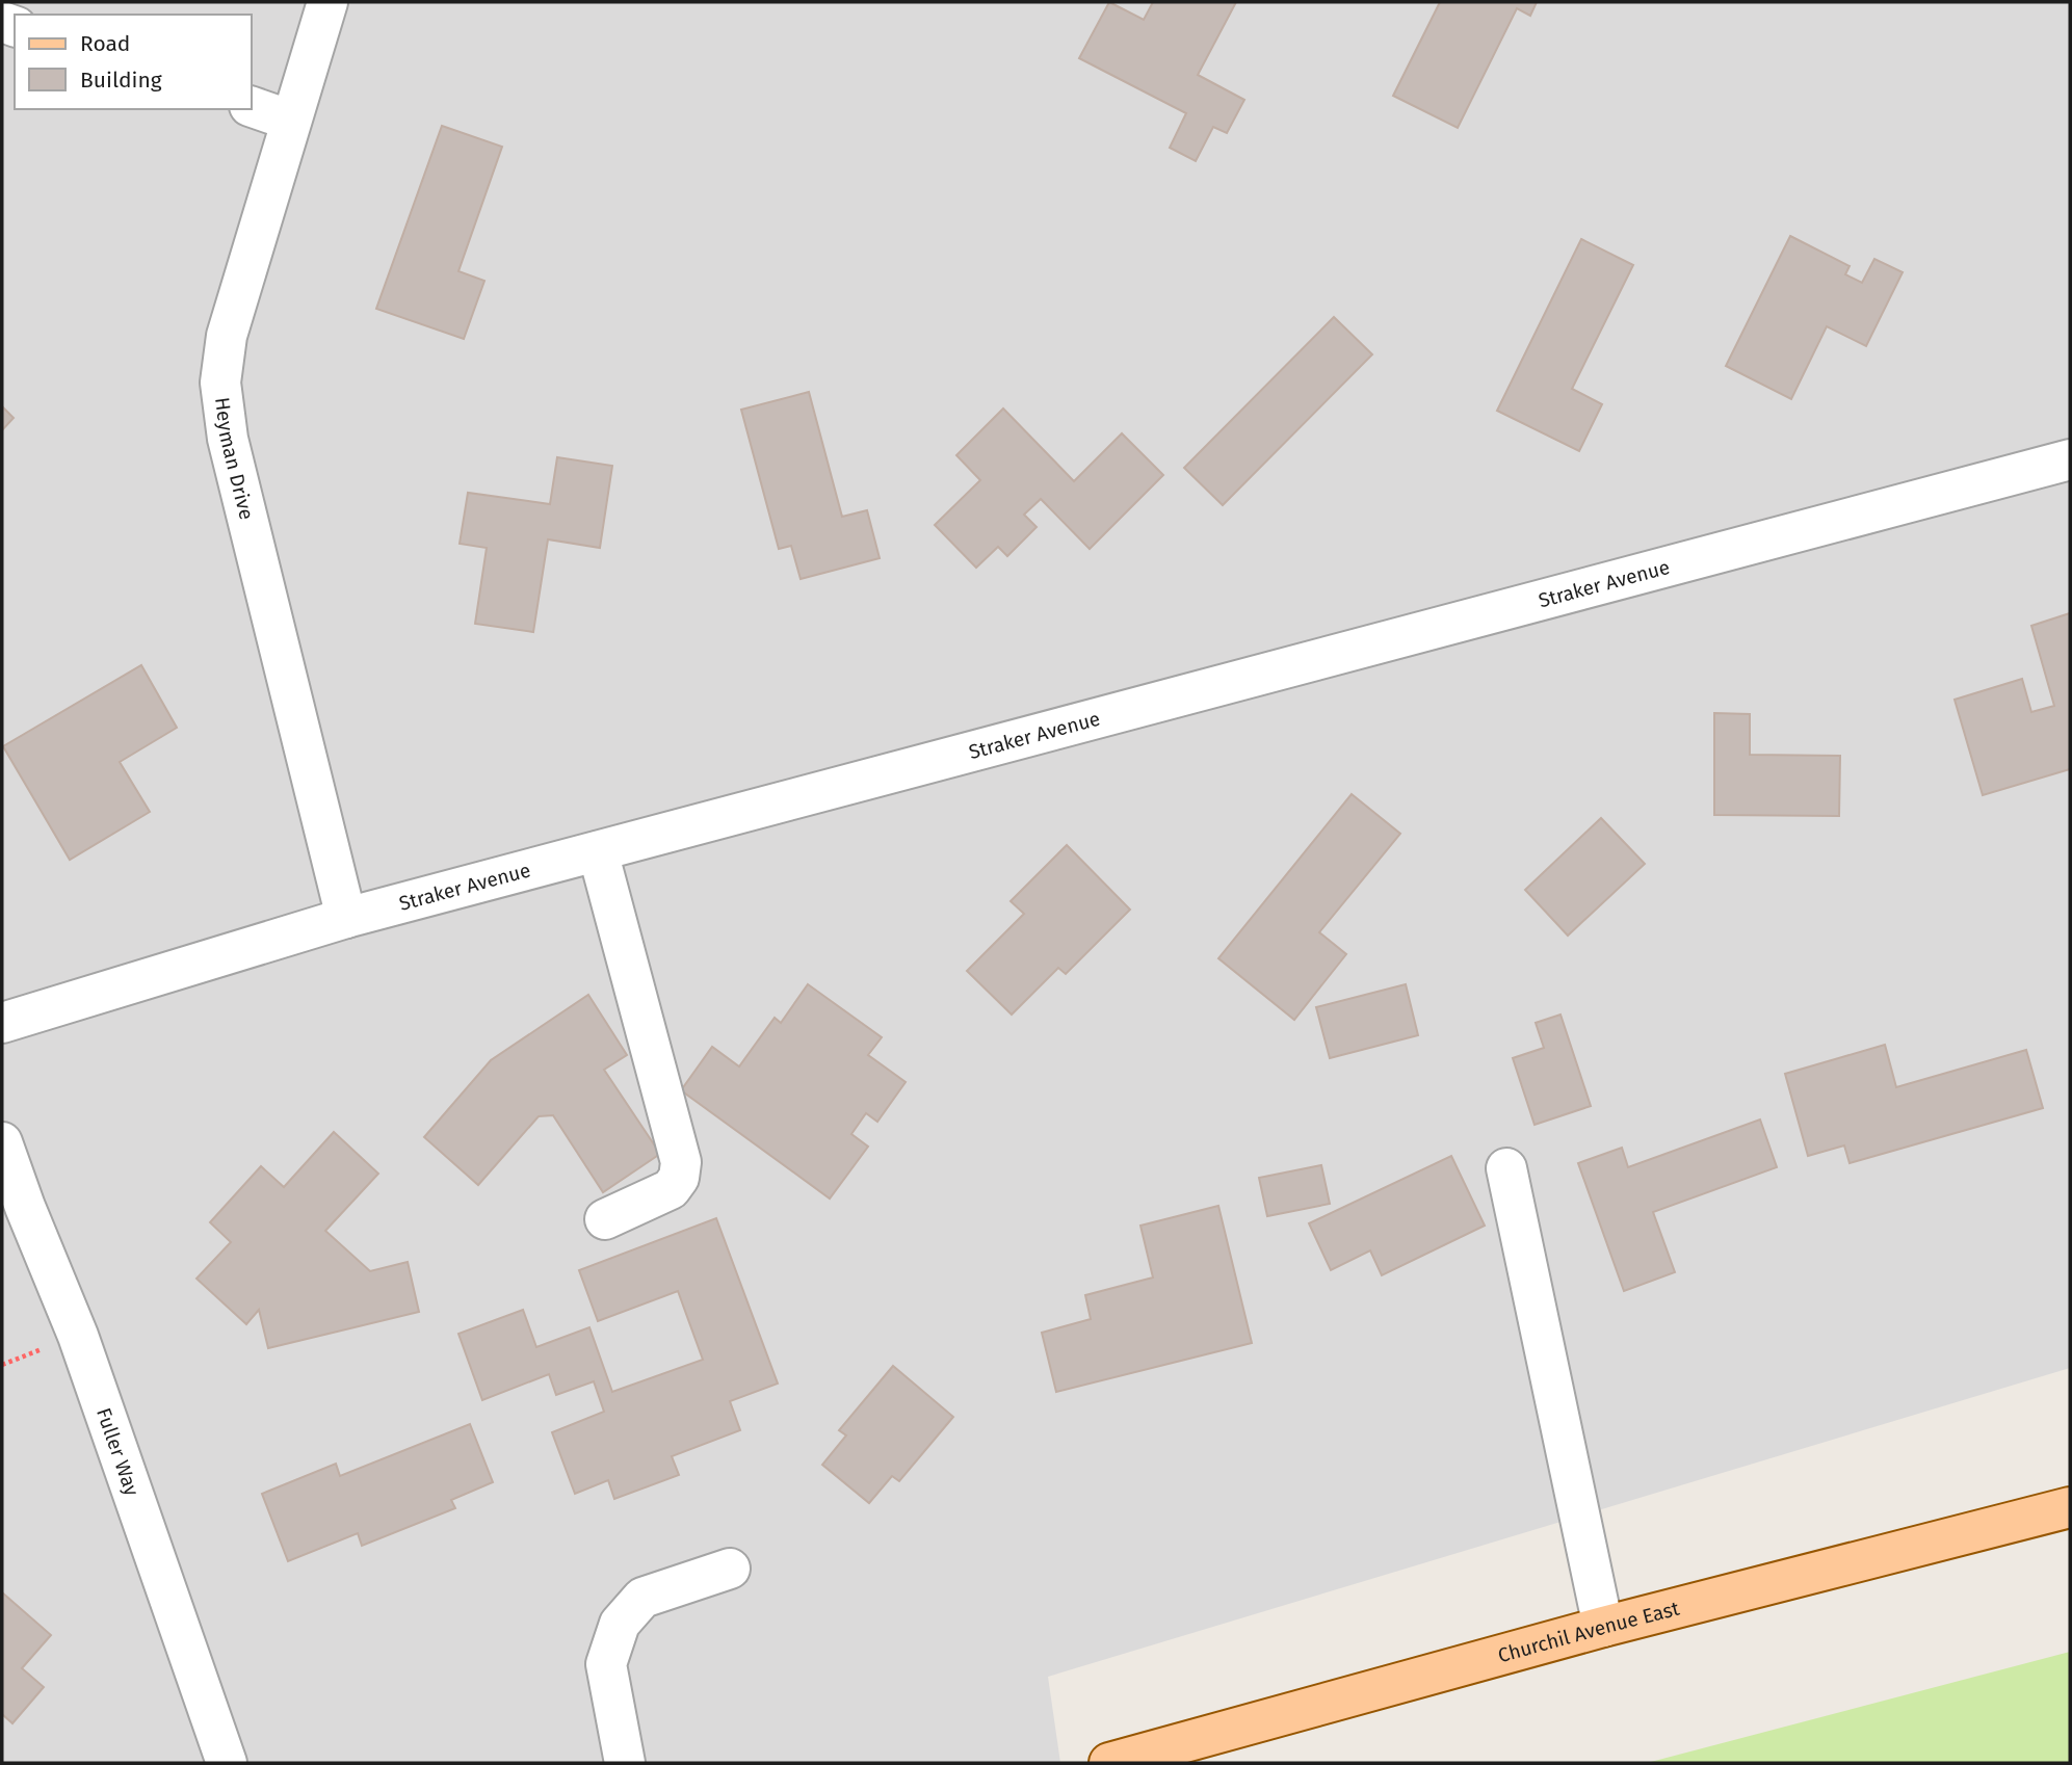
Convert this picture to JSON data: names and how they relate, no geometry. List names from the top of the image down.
{
  "streets": {
    "main road": ["Churchil Avenue East"],
    "street": ["Heyman Drive", "Straker Avenue", "Fuller Way"]
  },
  "crossings": [
    ["Heyman Drive", "Straker Avenue"]
  ],
  "legend": ["Road", "Building"]
}
